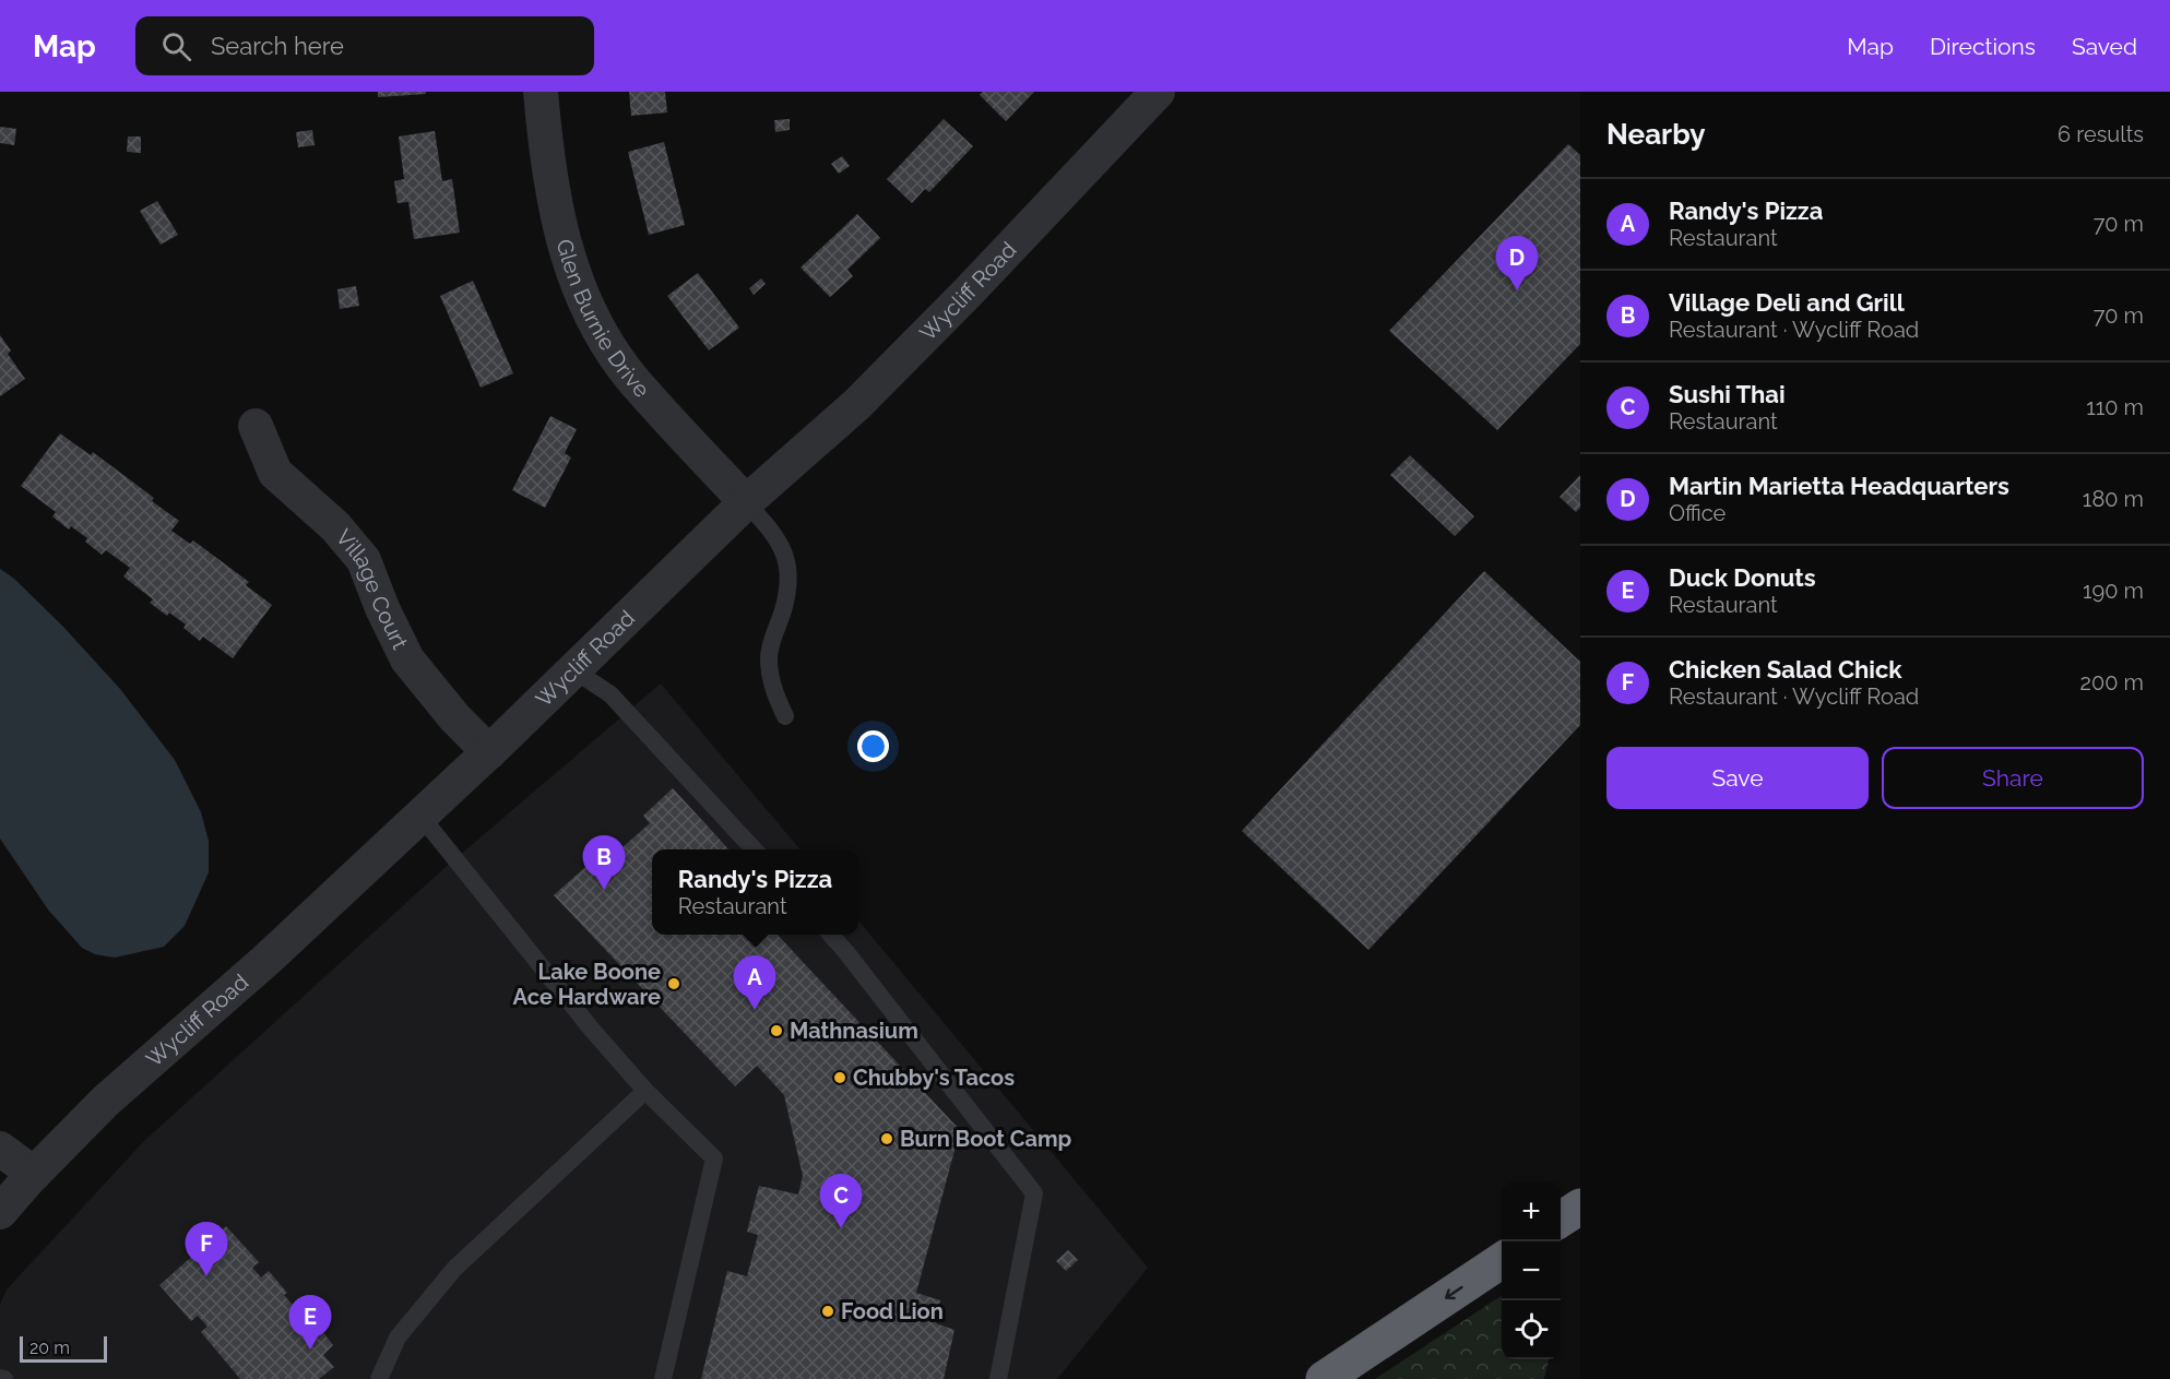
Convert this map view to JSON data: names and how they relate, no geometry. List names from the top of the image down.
{
  "streets": {
    "street": ["Wycliff Road", "Glen Burnie Drive", "Village Court"]
  },
  "crossings": [
    ["Wycliff Road", "Glen Burnie Drive"],
    ["Wycliff Road", "Village Court"]
  ],
  "places": [
    "Lake Boone Ace Hardware",
    "Mathnasium",
    "Chubby's Tacos",
    "Burn Boot Camp",
    "Food Lion"
  ],
  "scale_bar": "20 m",
  "page": {
    "header": "Map",
    "search": "Search here",
    "nav": ["Map", "Directions", "Saved"],
    "heading": ["Nearby", "6 results"],
    "list": [
      {
        "mark": "A",
        "name": "Randy's Pizza",
        "note": "Restaurant",
        "value": "70 m"
      },
      {
        "mark": "B",
        "name": "Village Deli and Grill",
        "note": "Restaurant · Wycliff Road",
        "value": "70 m"
      },
      {
        "mark": "C",
        "name": "Sushi Thai",
        "note": "Restaurant",
        "value": "110 m"
      },
      {
        "mark": "D",
        "name": "Martin Marietta Headquarters",
        "note": "Office",
        "value": "180 m"
      },
      {
        "mark": "E",
        "name": "Duck Donuts",
        "note": "Restaurant",
        "value": "190 m"
      },
      {
        "mark": "F",
        "name": "Chicken Salad Chick",
        "note": "Restaurant · Wycliff Road",
        "value": "200 m"
      }
    ],
    "pins": [
      "D",
      "B",
      "A",
      "C",
      "F",
      "E"
    ],
    "buttons": ["Save", "Share"],
    "popup": ["Randy's Pizza", "Restaurant"],
    "map_buttons": ["+", "−"],
    "scale": "20 m"
  }
}
